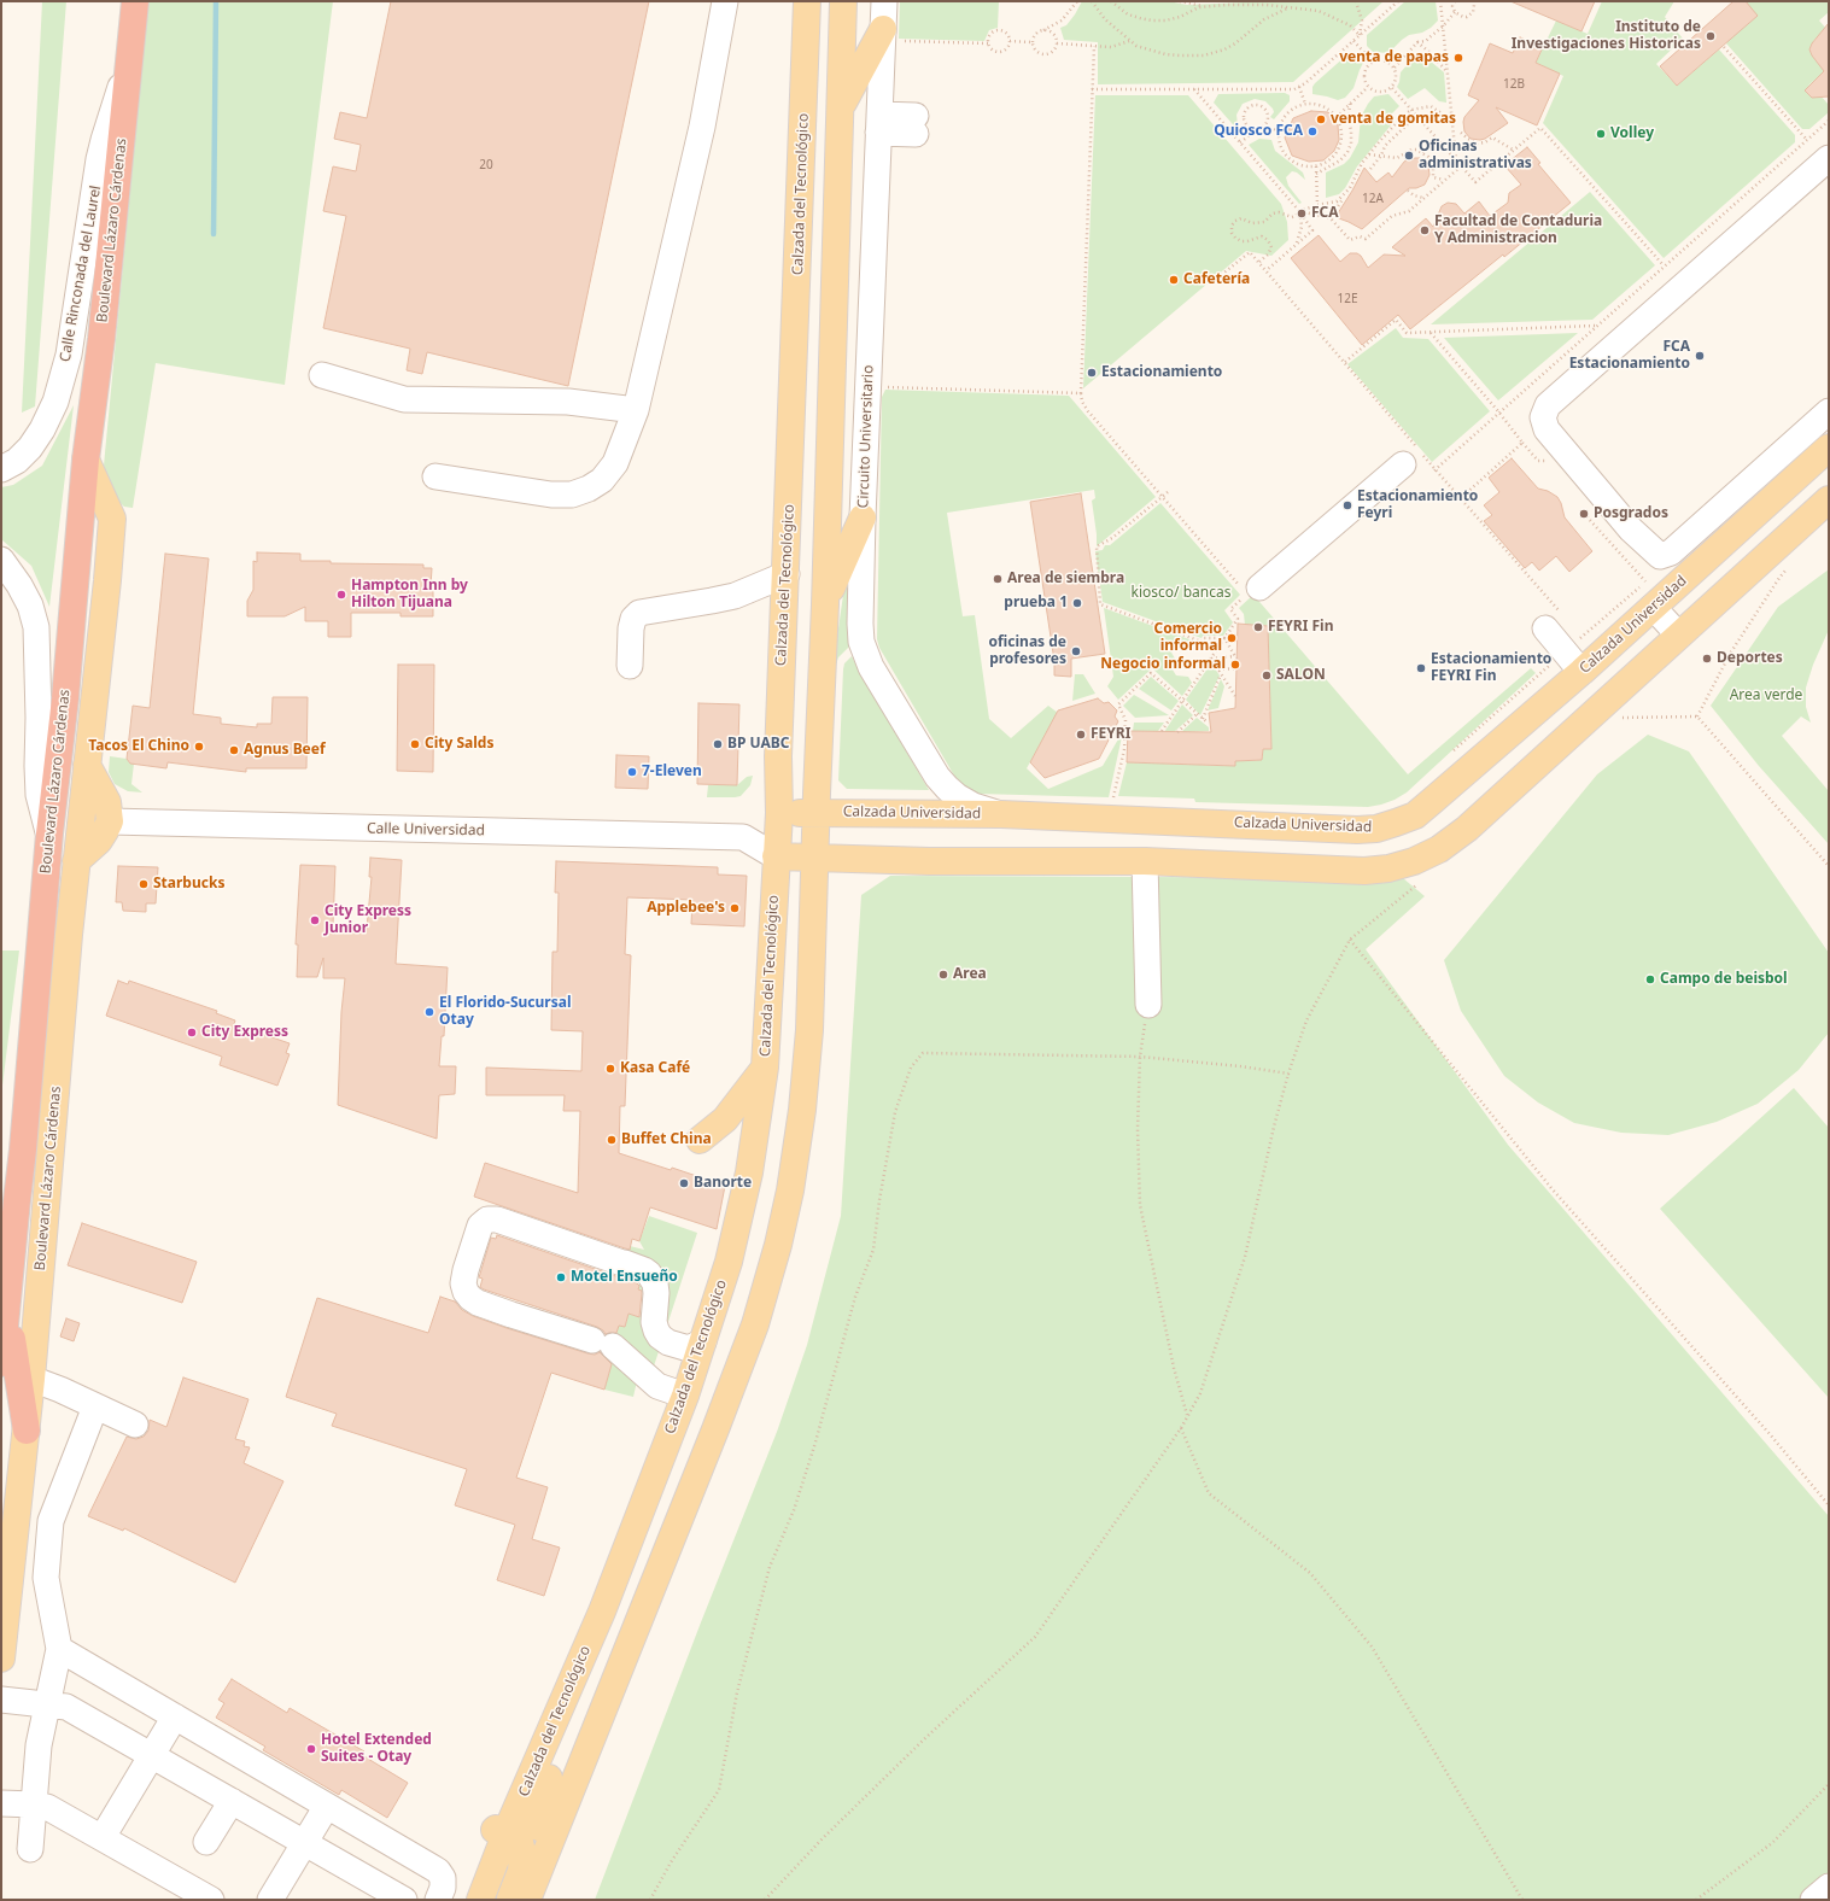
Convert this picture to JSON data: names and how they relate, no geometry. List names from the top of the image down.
{
  "streets": {
    "highway": ["Boulevard Lázaro Cárdenas"],
    "main road": ["Calzada del Tecnológico", "Calzada Universidad"],
    "street": ["Calle Rinconada del Laurel", "Circuito Universitario", "Calle Universidad"]
  },
  "crossings": [
    ["Calzada del Tecnológico", "Calzada Universidad"],
    ["Calzada del Tecnológico", "Calle Universidad"],
    ["Boulevard Lázaro Cárdenas", "Calle Rinconada del Laurel"],
    ["Circuito Universitario", "Calzada Universidad"]
  ],
  "parks": ["kiosco/ bancas", "Area verde"],
  "places": [
    "Instituto de Investigaciones Historicas",
    "venta de papas",
    "venta de gomitas",
    "Quiosco FCA",
    "Volley",
    "Oficinas administrativas",
    "FCA",
    "Facultad de Contaduria Y Administracion",
    "Cafetería",
    "FCA Estacionamiento",
    "Estacionamiento",
    "Estacionamiento Feyri",
    "Posgrados",
    "Area de siembra",
    "Hampton Inn by Hilton Tijuana",
    "prueba 1",
    "FEYRI Fin",
    "Comercio informal",
    "oficinas de profesores",
    "Deportes",
    "Negocio informal",
    "Estacionamiento FEYRI Fin",
    "SALON",
    "FEYRI",
    "City Salds",
    "BP UABC",
    "Tacos El Chino",
    "Agnus Beef",
    "7-Eleven",
    "Starbucks",
    "Applebee's",
    "City Express Junior",
    "Area",
    "Campo de beisbol",
    "El Florido-Sucursal Otay",
    "City Express",
    "Kasa Café",
    "Buffet China",
    "Banorte",
    "Motel Ensueño",
    "Hotel Extended Suites - Otay"
  ],
  "house_numbers": [
    "12B",
    "20",
    "12A",
    "12E"
  ]
}
